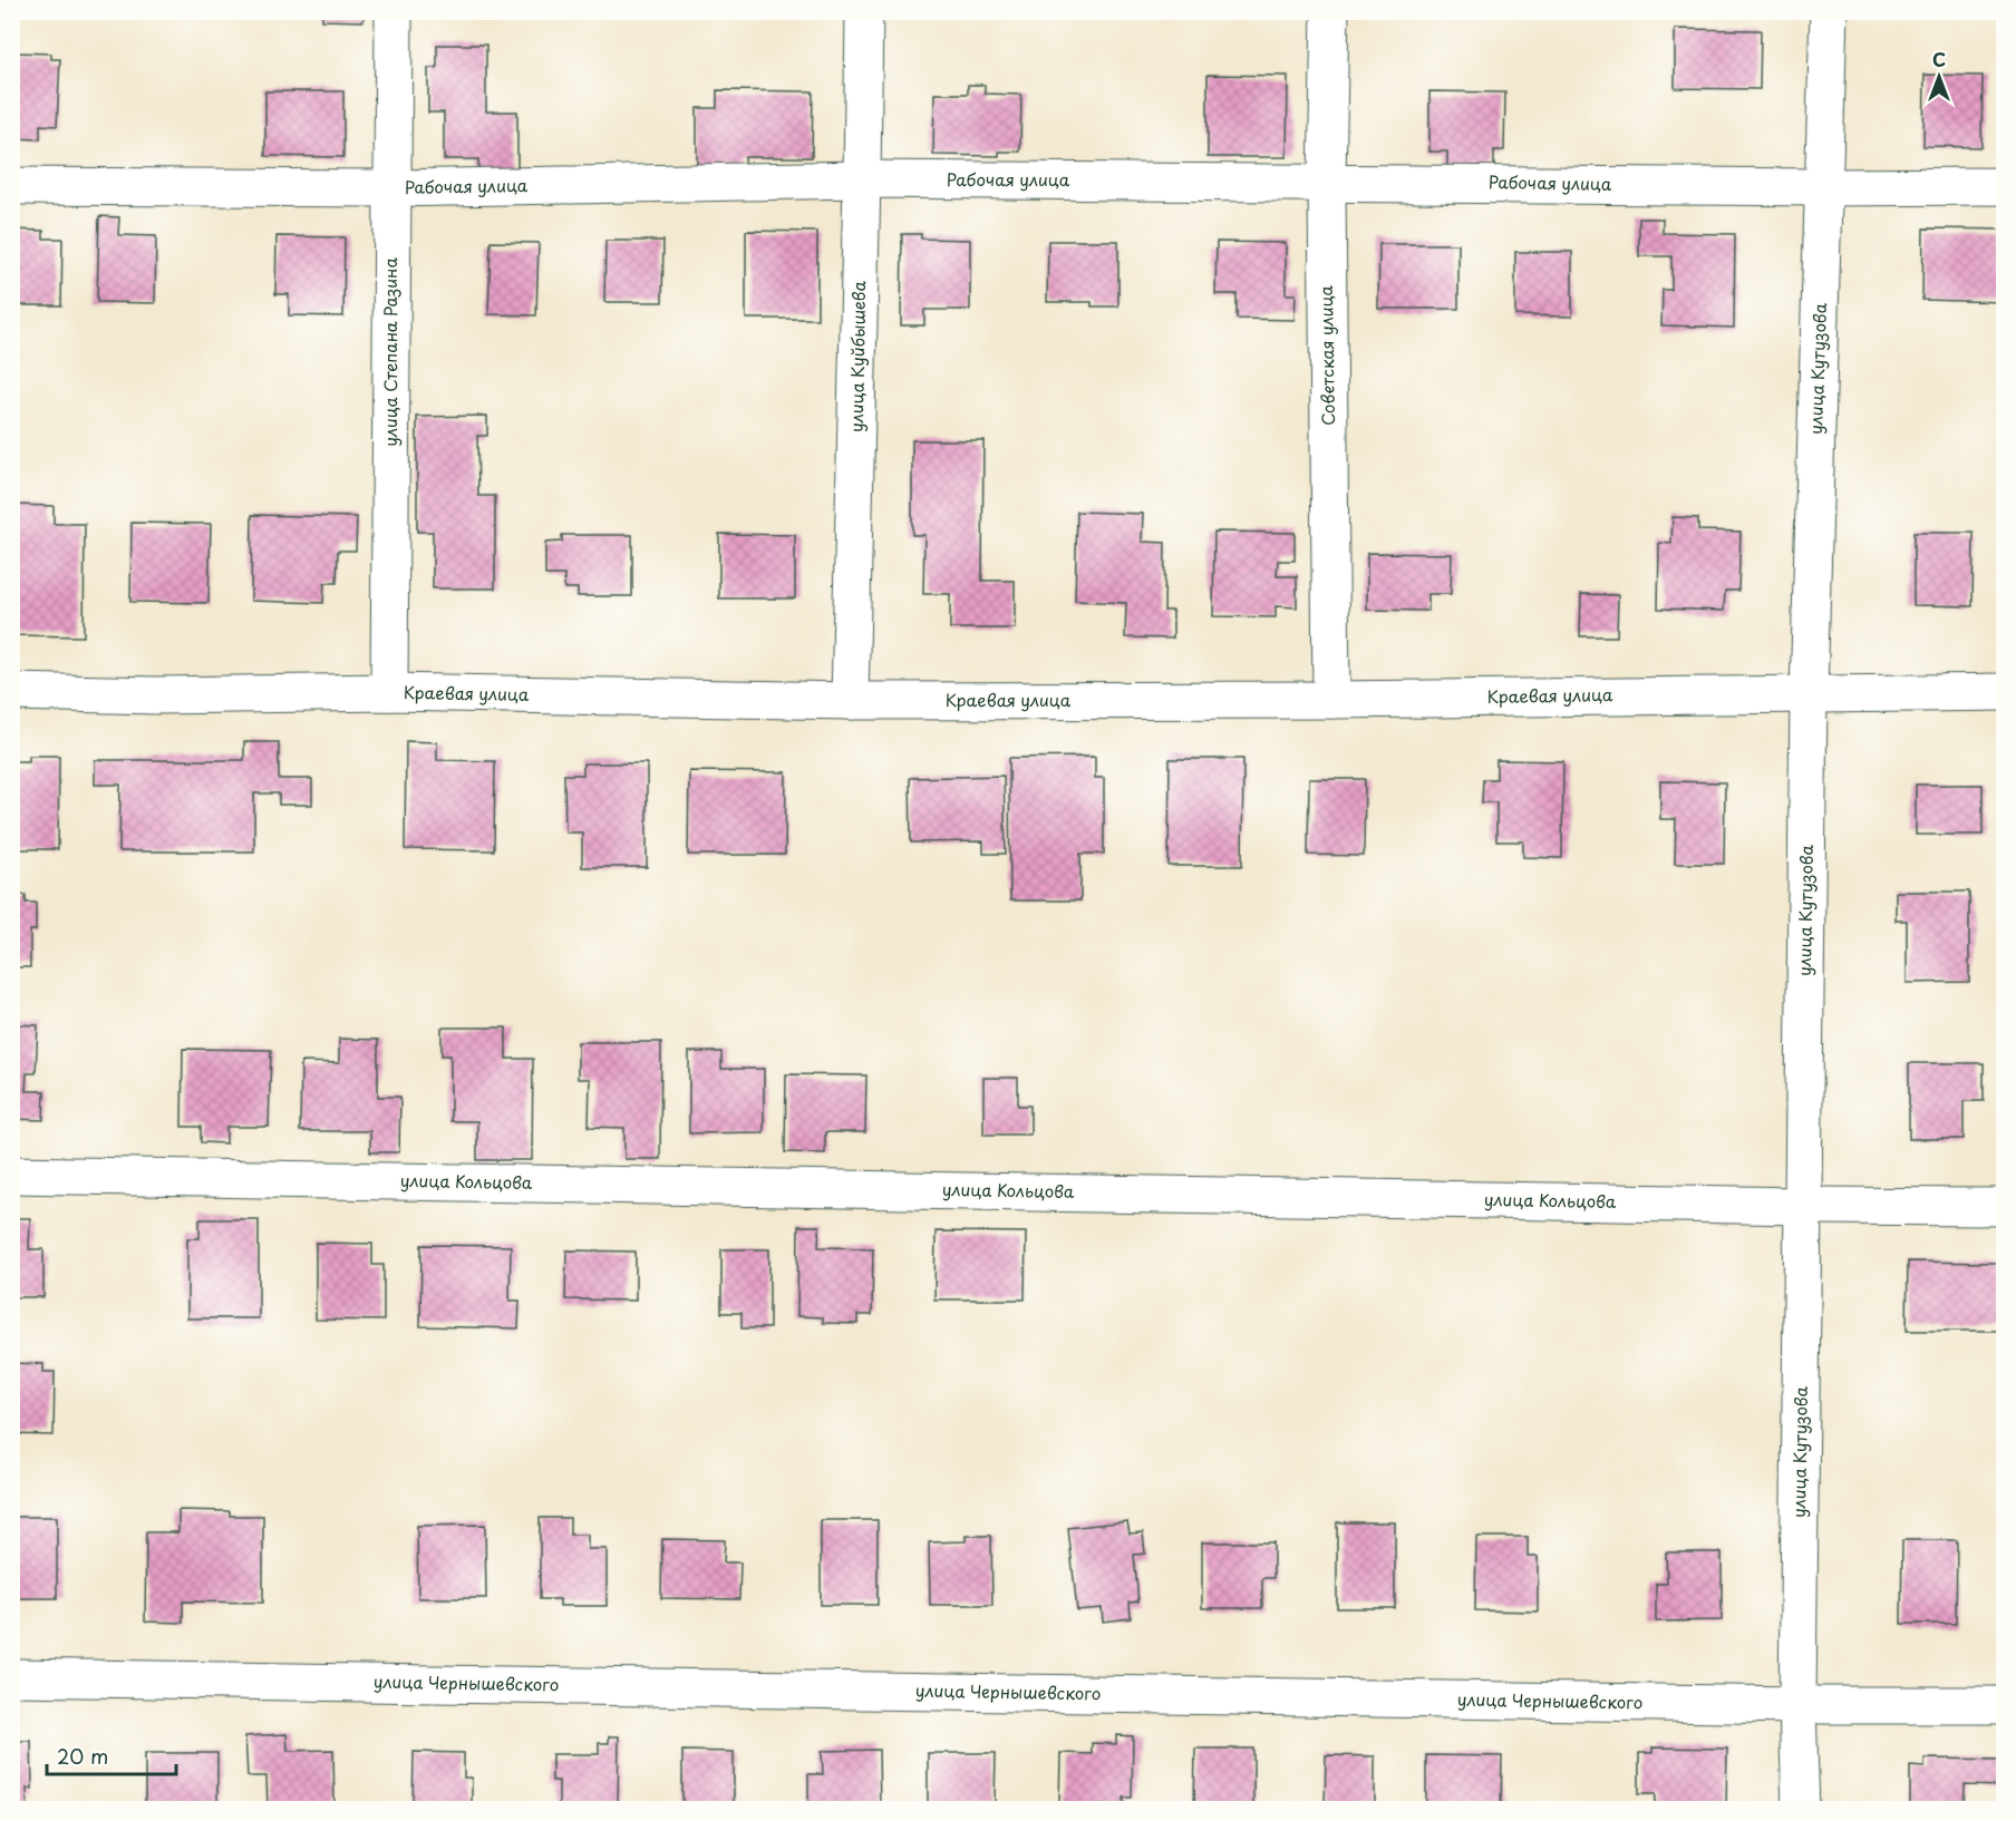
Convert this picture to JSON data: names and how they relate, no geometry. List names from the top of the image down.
{
  "streets": {
    "street": [
      "Рабочая улица",
      "улица Степана Разина",
      "Советская улица",
      "улица Куйбышева",
      "улица Кутузова",
      "Краевая улица",
      "улица Кольцова",
      "улица Чернышевского"
    ]
  },
  "crossings": [
    ["Рабочая улица", "улица Степана Разина"],
    ["Рабочая улица", "Советская улица"],
    ["Рабочая улица", "улица Куйбышева"],
    ["Рабочая улица", "улица Кутузова"],
    ["улица Степана Разина", "Краевая улица"],
    ["Советская улица", "Краевая улица"],
    ["улица Куйбышева", "Краевая улица"],
    ["улица Кутузова", "Краевая улица"],
    ["улица Кутузова", "улица Кольцова"],
    ["улица Кутузова", "улица Чернышевского"]
  ],
  "scale_bar": "20 m",
  "north": "top"
}
